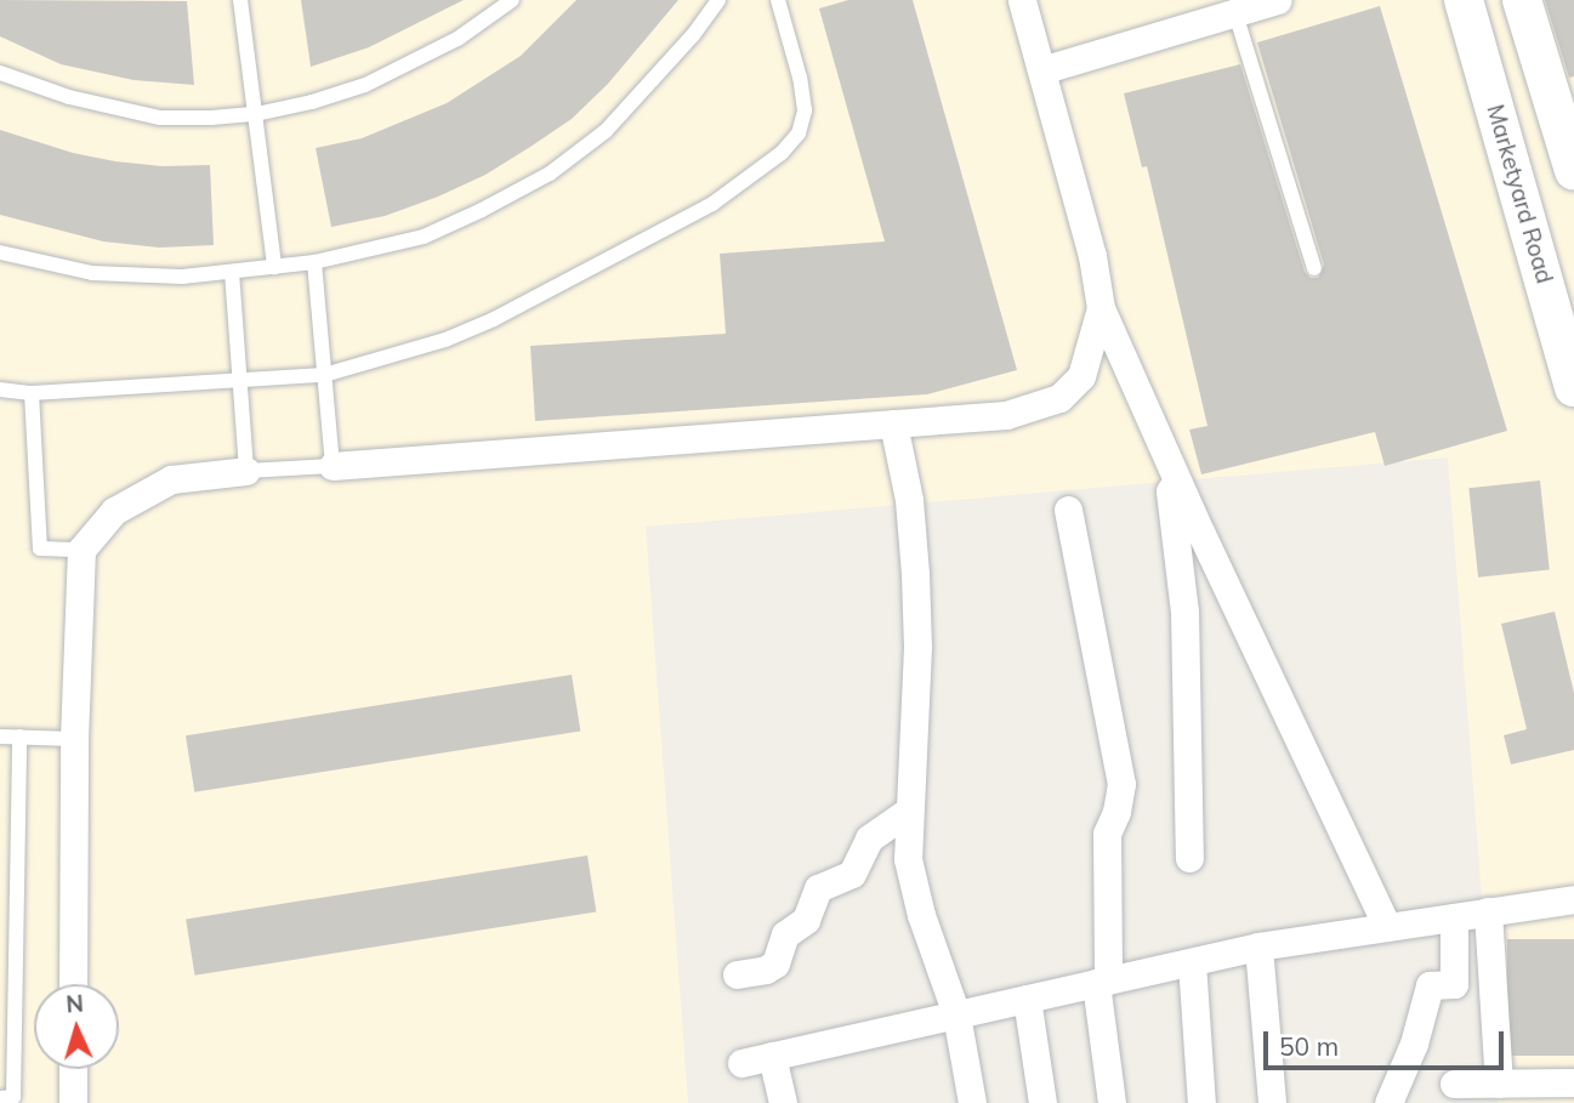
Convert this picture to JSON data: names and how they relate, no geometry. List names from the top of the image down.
{
  "streets": {
    "street": ["Marketyard Road"]
  },
  "scale_bar": "50 m",
  "north": "top"
}
